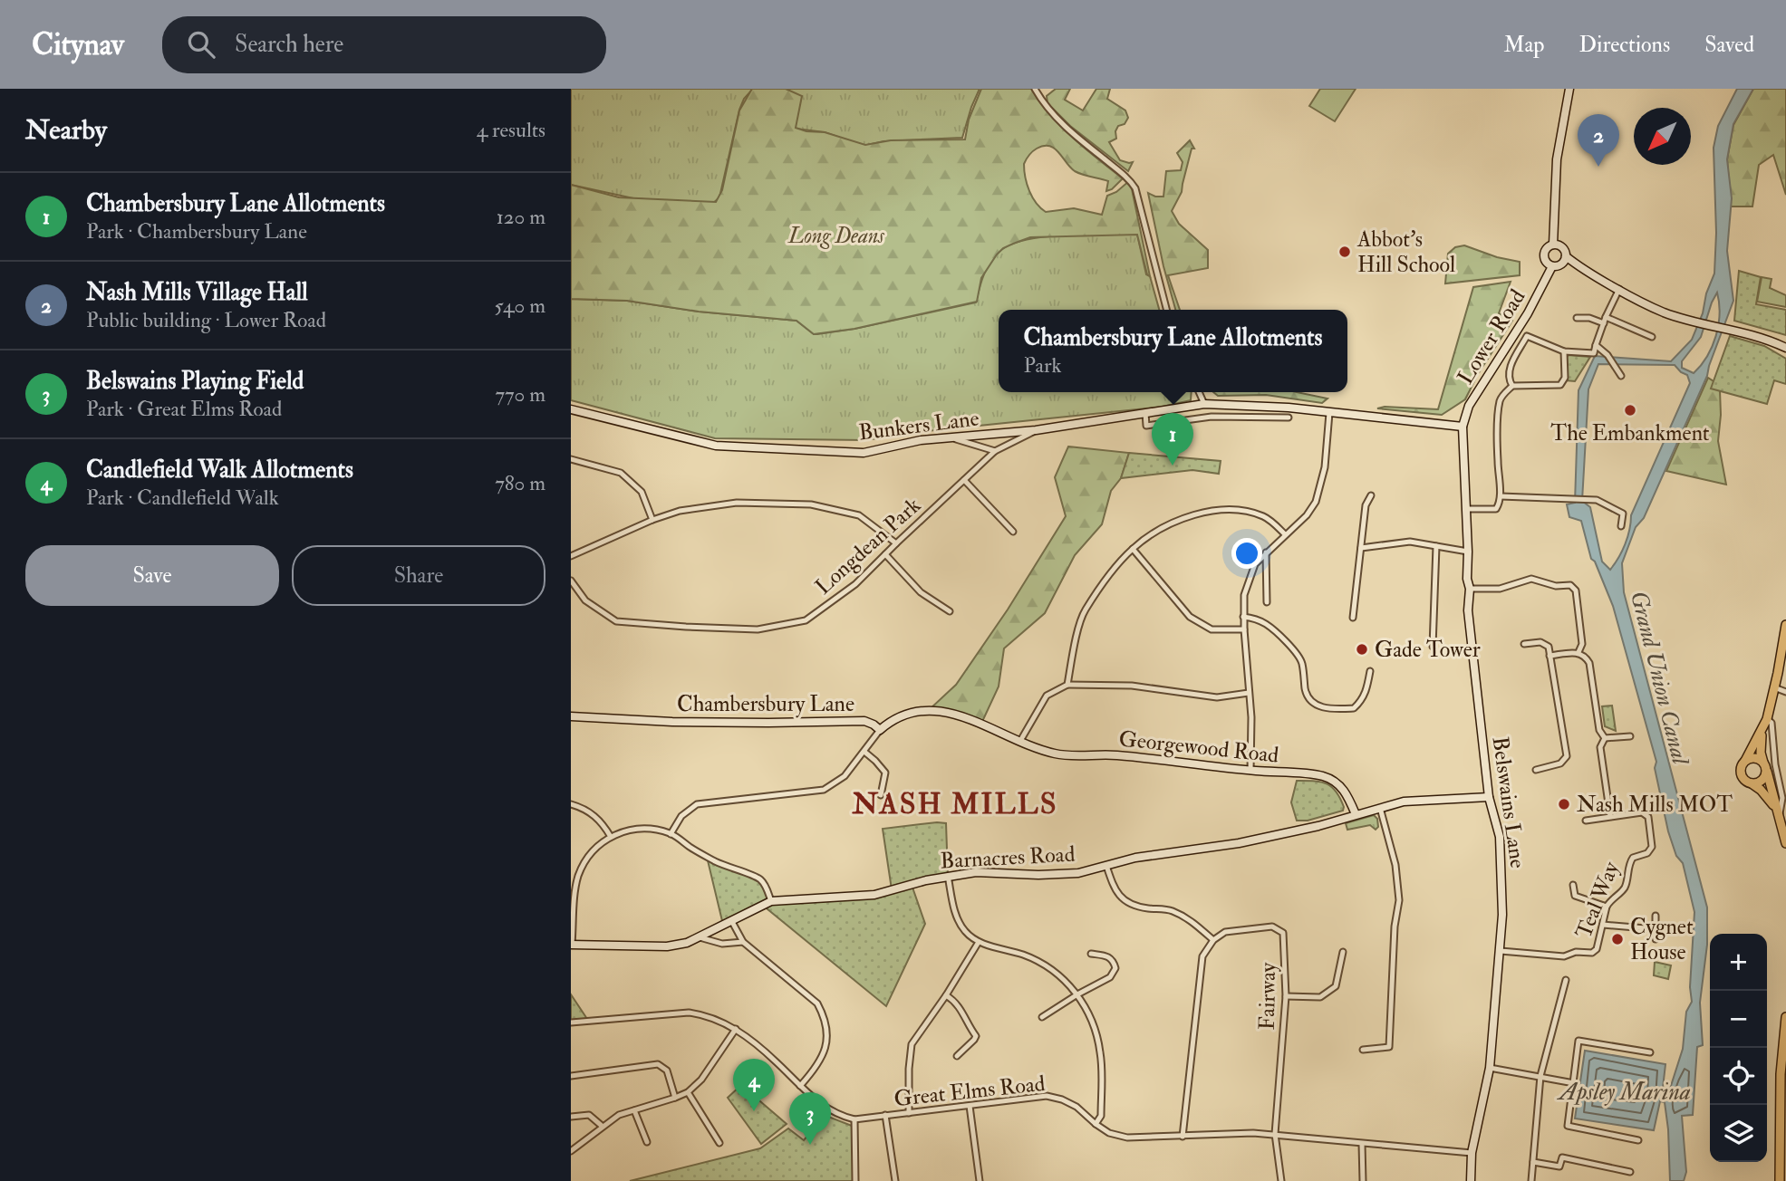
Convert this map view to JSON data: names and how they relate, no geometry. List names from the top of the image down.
{
  "streets": {
    "street": [
      "Lower Road",
      "Bunkers Lane",
      "Longdean Park",
      "Chambersbury Lane",
      "Georgewood Road",
      "Belswains Lane",
      "Barnacres Road",
      "Teal Way",
      "Fairway",
      "Great Elms Road"
    ]
  },
  "crossings": [
    ["Lower Road", "Bunkers Lane"],
    ["Lower Road", "Belswains Lane"],
    ["Bunkers Lane", "Longdean Park"],
    ["Bunkers Lane", "Belswains Lane"],
    ["Chambersbury Lane", "Georgewood Road"],
    ["Georgewood Road", "Barnacres Road"],
    ["Belswains Lane", "Barnacres Road"],
    ["Belswains Lane", "Teal Way"],
    ["Belswains Lane", "Great Elms Road"],
    ["Fairway", "Great Elms Road"]
  ],
  "districts": ["NASH MILLS"],
  "water": ["Grand Union Canal", "Apsley Marina"],
  "parks": ["Long Deans"],
  "places": [
    "Abbot's Hill School",
    "The Embankment",
    "Gade Tower",
    "Nash Mills MOT",
    "Cygnet House"
  ],
  "north": "bottom left",
  "page": {
    "header": "Citynav",
    "search": "Search here",
    "nav": ["Map", "Directions", "Saved"],
    "heading": ["Nearby", "4 results"],
    "pins": [
      "2",
      "1",
      "4",
      "3"
    ],
    "list": [
      {
        "mark": "1",
        "name": "Chambersbury Lane Allotments",
        "note": "Park · Chambersbury Lane",
        "value": "120 m"
      },
      {
        "mark": "2",
        "name": "Nash Mills Village Hall",
        "note": "Public building · Lower Road",
        "value": "540 m"
      },
      {
        "mark": "3",
        "name": "Belswains Playing Field",
        "note": "Park · Great Elms Road",
        "value": "770 m"
      },
      {
        "mark": "4",
        "name": "Candlefield Walk Allotments",
        "note": "Park · Candlefield Walk",
        "value": "780 m"
      }
    ],
    "popup": ["Chambersbury Lane Allotments", "Park"],
    "buttons": ["Save", "Share"],
    "map_buttons": ["+", "−"]
  }
}
